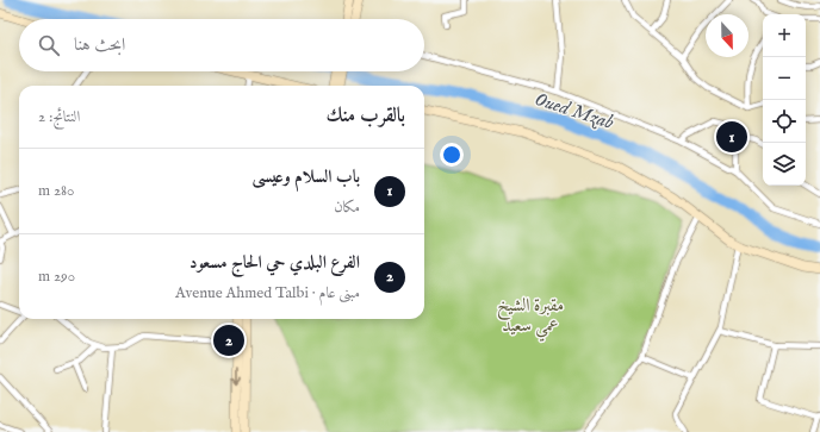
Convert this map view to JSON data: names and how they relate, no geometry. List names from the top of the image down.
{
  "water": ["Oued Mzab"],
  "parks": ["مقبرة الشيخ عمي سعيد"],
  "north": "bottom",
  "page": {
    "map_buttons": ["+", "−"],
    "search": "ابحث هنا",
    "heading": ["بالقرب منك", "النتائج: 2"],
    "pins": ["1", "2"],
    "list": [
      {
        "mark": "1",
        "name": "باب السلام وعيسى",
        "note": "مكان",
        "value": "280 m"
      },
      {
        "mark": "2",
        "name": "الفرع البلدي حي الحاج مسعود",
        "note": "مبنى عام · Avenue Ahmed Talbi",
        "value": "290 m"
      }
    ]
  }
}
